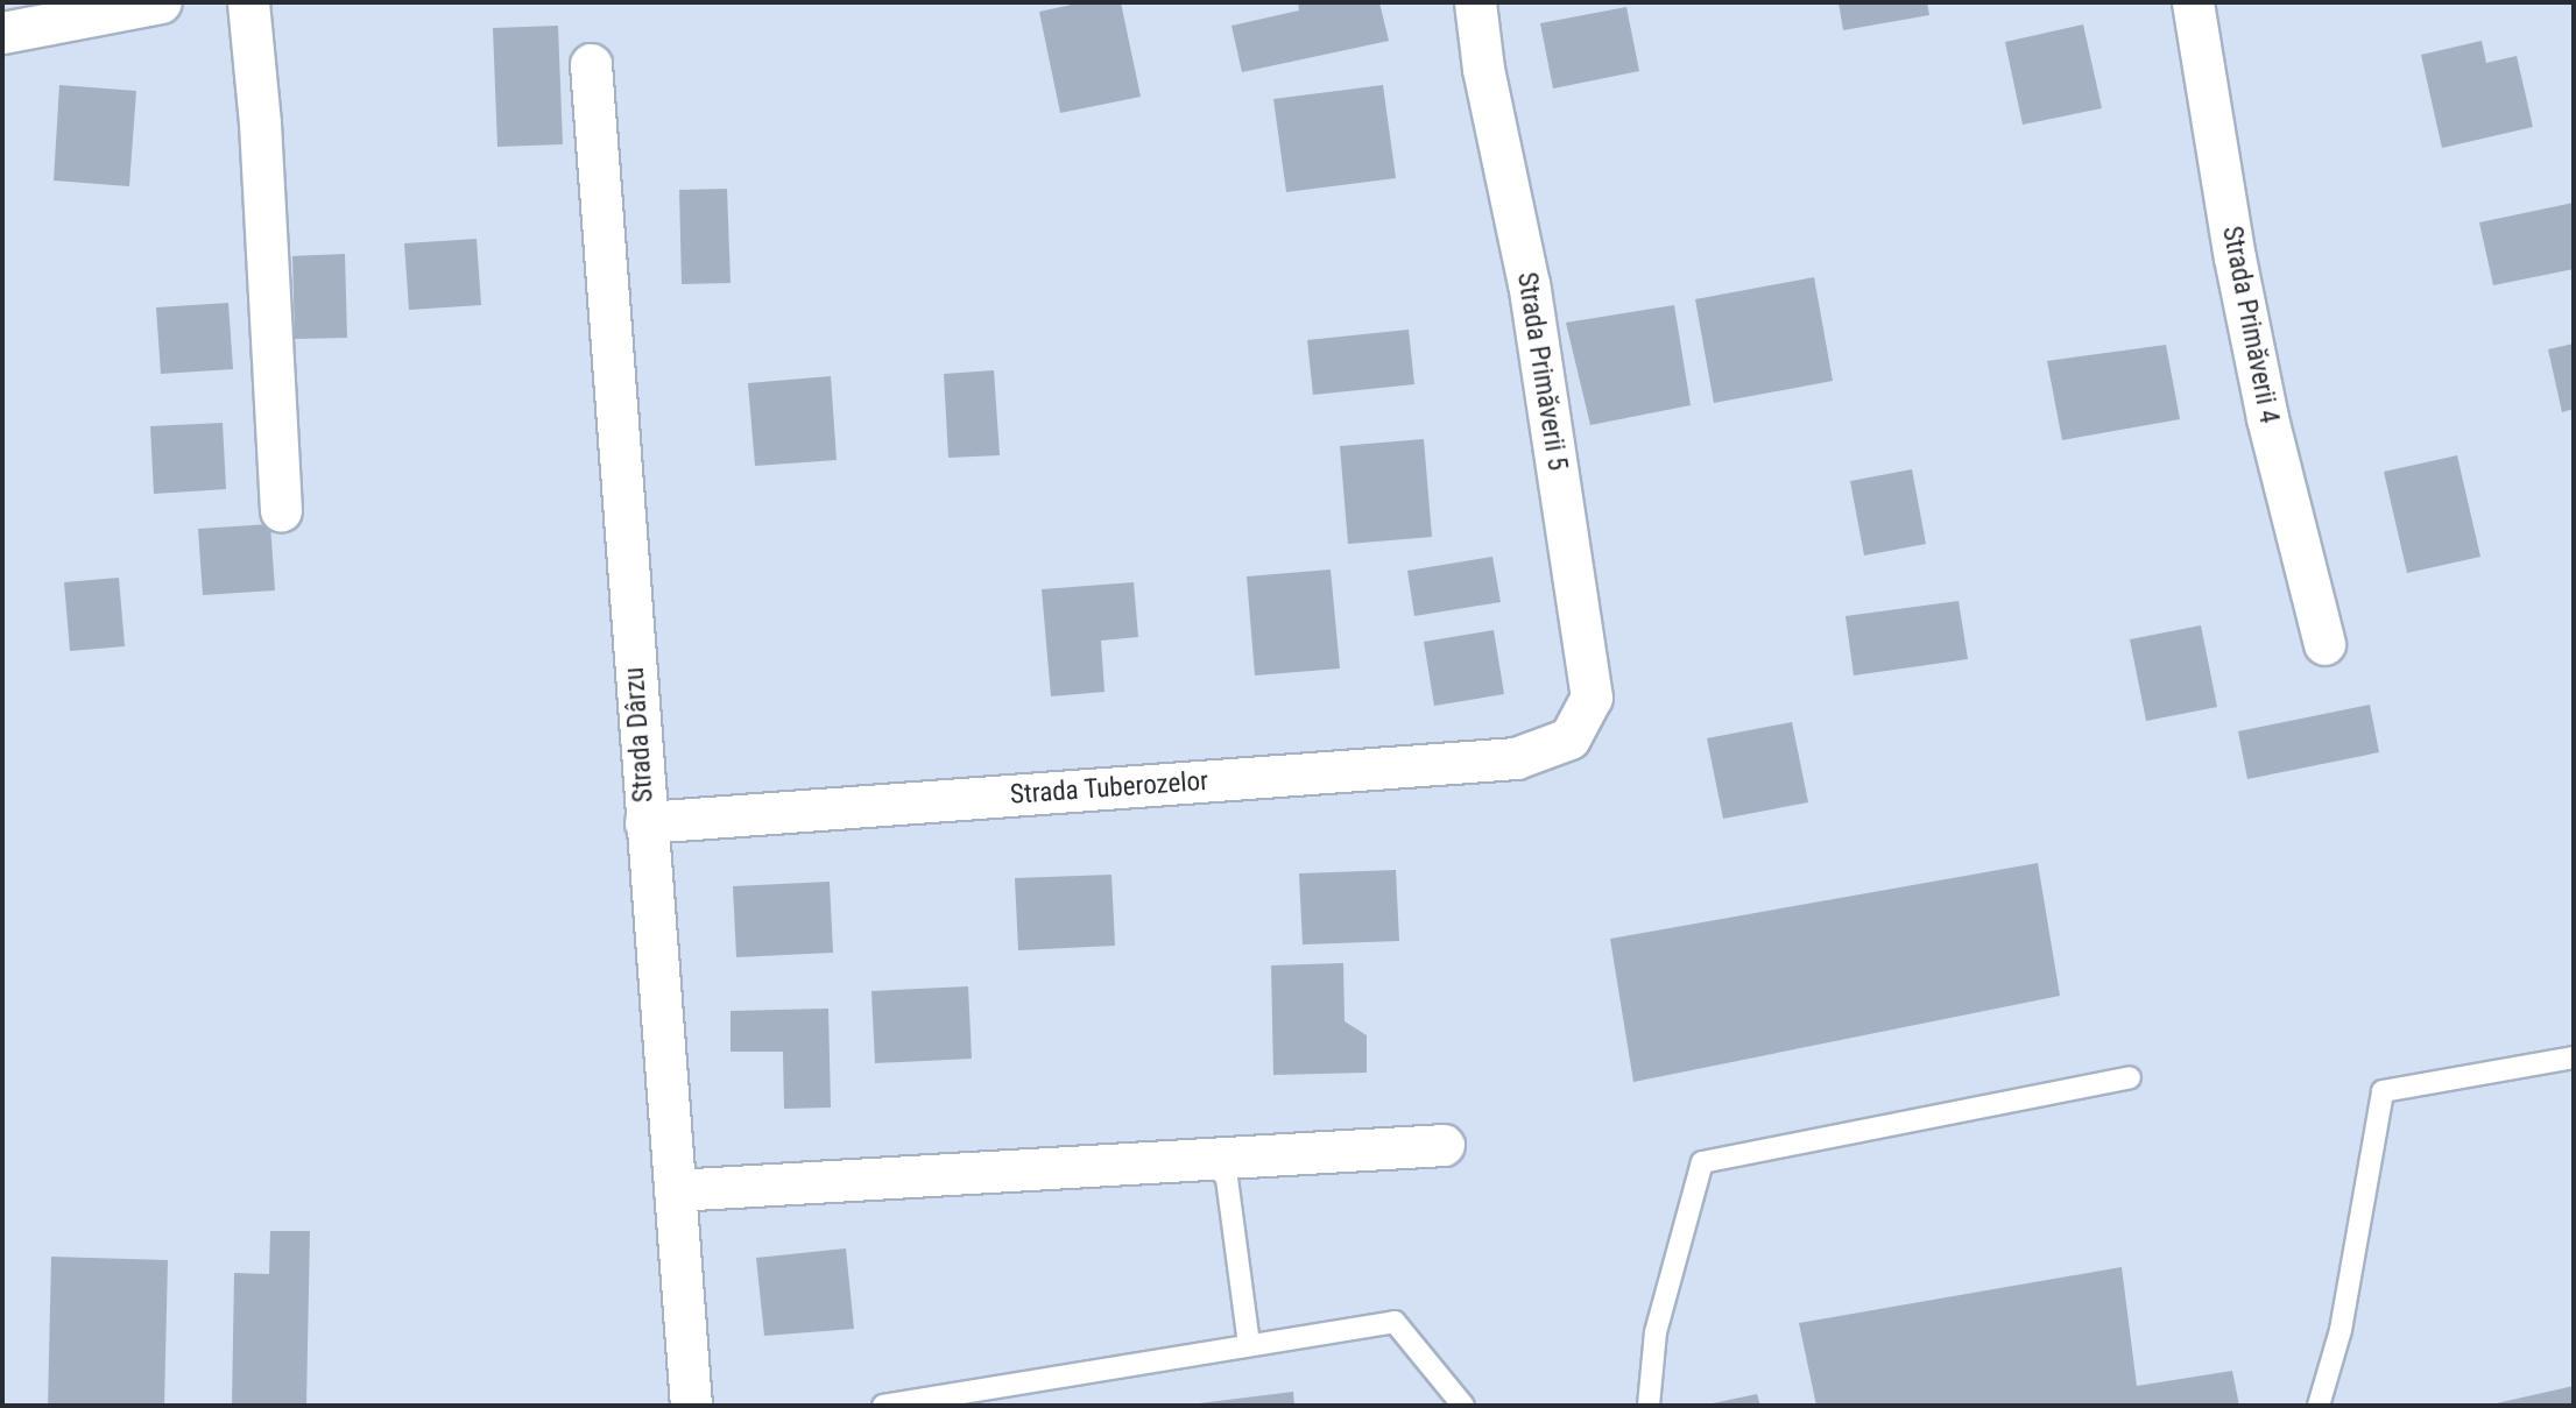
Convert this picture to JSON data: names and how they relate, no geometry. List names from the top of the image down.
{
  "streets": {
    "street": [
      "Strada Primăverii 4",
      "Strada Primăverii 5",
      "Strada Dârzu",
      "Strada Tuberozelor"
    ]
  },
  "crossings": [
    ["Strada Primăverii 5", "Strada Tuberozelor"],
    ["Strada Dârzu", "Strada Tuberozelor"]
  ]
}
